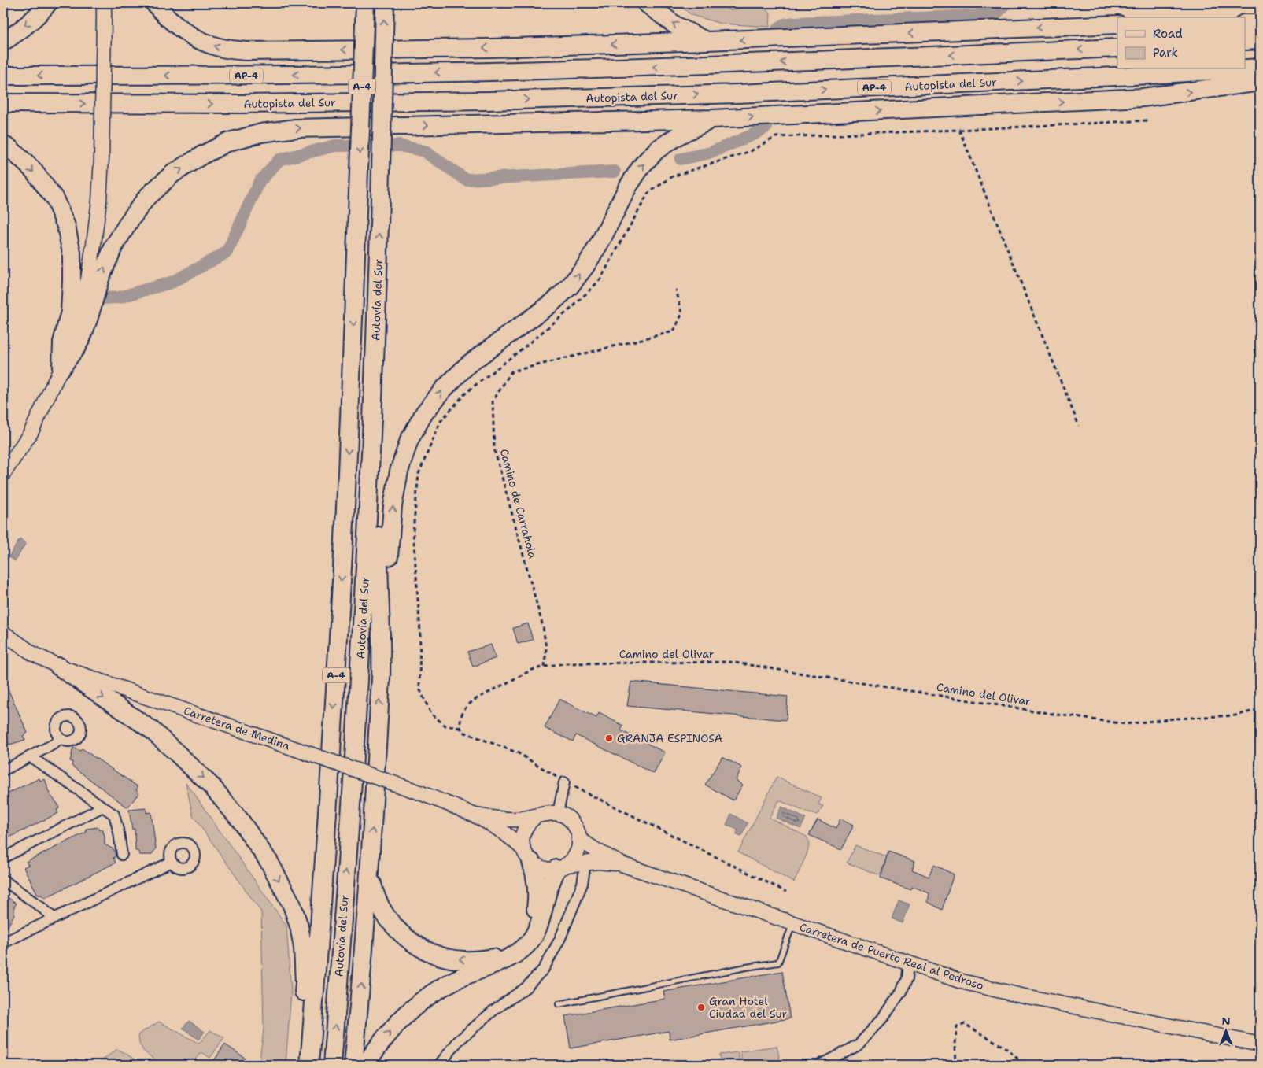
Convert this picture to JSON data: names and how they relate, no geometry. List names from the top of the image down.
{
  "streets": {
    "highway": [
      "AP-4",
      "Autopista del Sur",
      "A-4",
      "Autovía del Sur"
    ],
    "main road": ["Carretera de Medina", "Carretera de Puerto Real al Pedroso"],
    "path": ["Camino de Carrahola", "Camino del Olivar"]
  },
  "crossings": [
    ["Camino de Carrahola", "Camino del Olivar"]
  ],
  "places": ["GRANJA ESPINOSA", "Gran Hotel Ciudad del Sur"],
  "legend": ["Road", "Park"],
  "north": "top"
}
